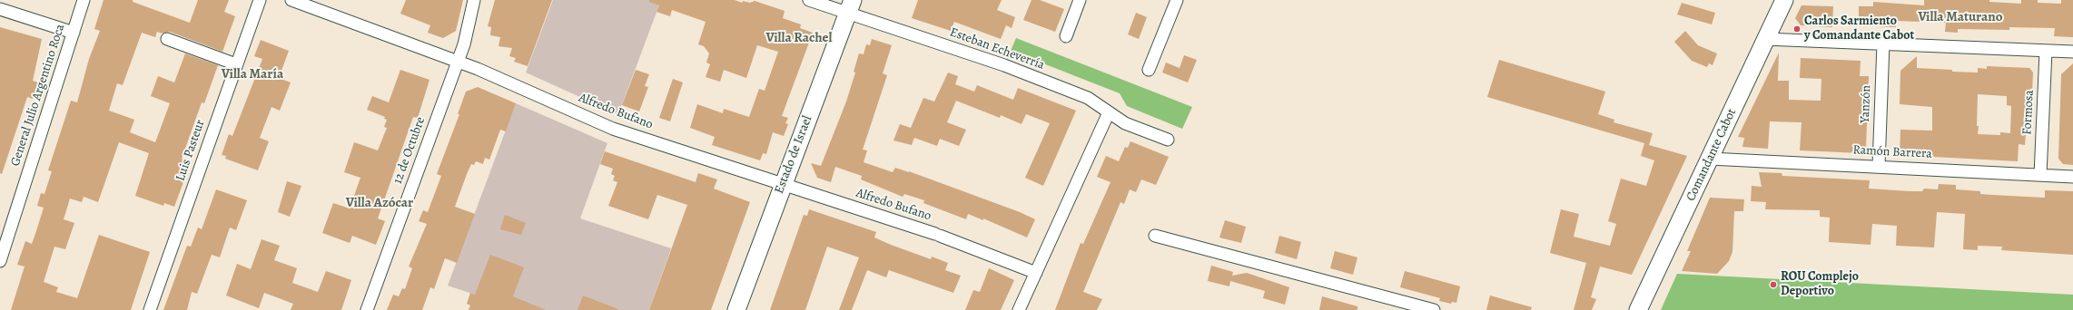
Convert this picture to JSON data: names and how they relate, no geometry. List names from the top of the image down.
{
  "streets": {
    "main road": ["Estado de Israel", "Comandante Cabot"],
    "street": [
      "Esteban Echeverría",
      "General Julio Argentino Roca",
      "Yanzón",
      "Alfredo Bufano",
      "Formosa",
      "Luis Pasteur",
      "12 de Octubre",
      "Ramón Barrera"
    ]
  },
  "crossings": [
    ["Esteban Echeverría", "Estado de Israel"],
    ["Yanzón", "Ramón Barrera"],
    ["Alfredo Bufano", "12 de Octubre"],
    ["Alfredo Bufano", "Estado de Israel"],
    ["Formosa", "Ramón Barrera"],
    ["Ramón Barrera", "Comandante Cabot"]
  ],
  "districts": [
    "Villa Maturano",
    "Villa Rachel",
    "Villa María",
    "Villa Azócar"
  ],
  "places": ["Carlos Sarmiento y Comandante Cabot", "ROU Complejo Deportivo"]
}
